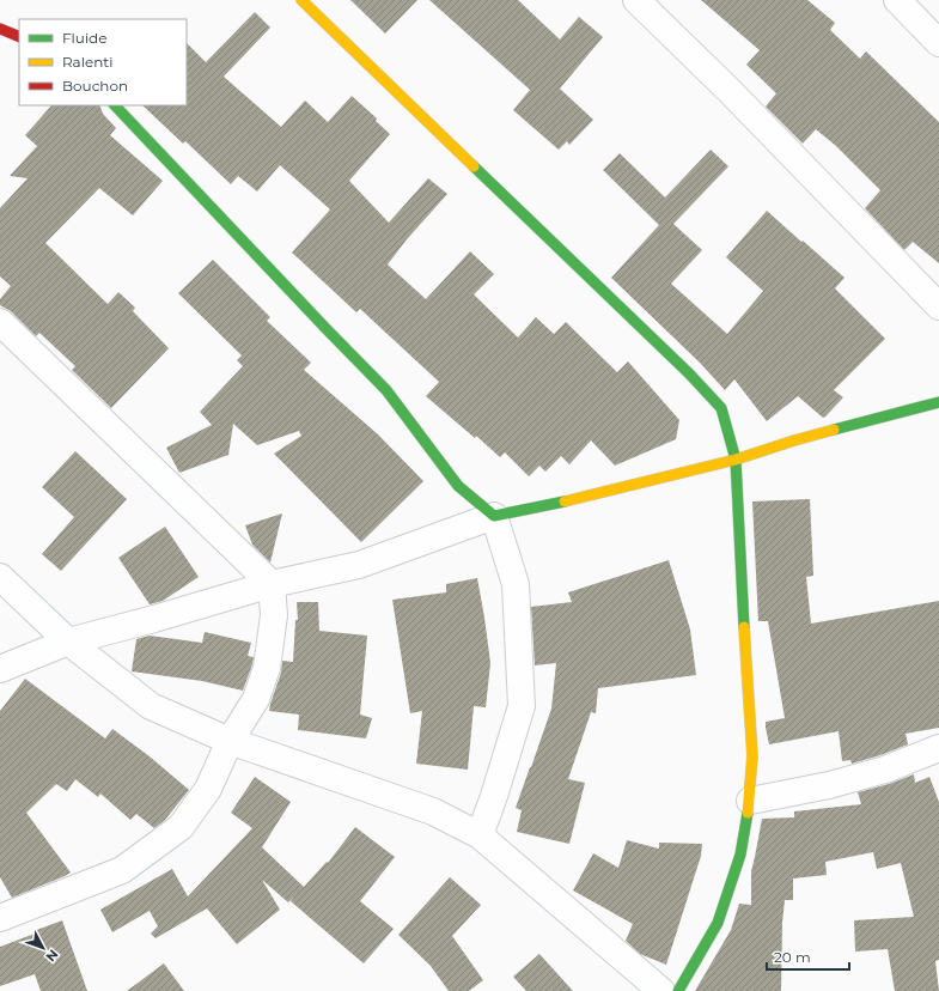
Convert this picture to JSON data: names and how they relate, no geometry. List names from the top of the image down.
{
  "legend": ["Fluide", "Ralenti", "Bouchon"],
  "scale_bar": "20 m",
  "north": "bottom right"
}
